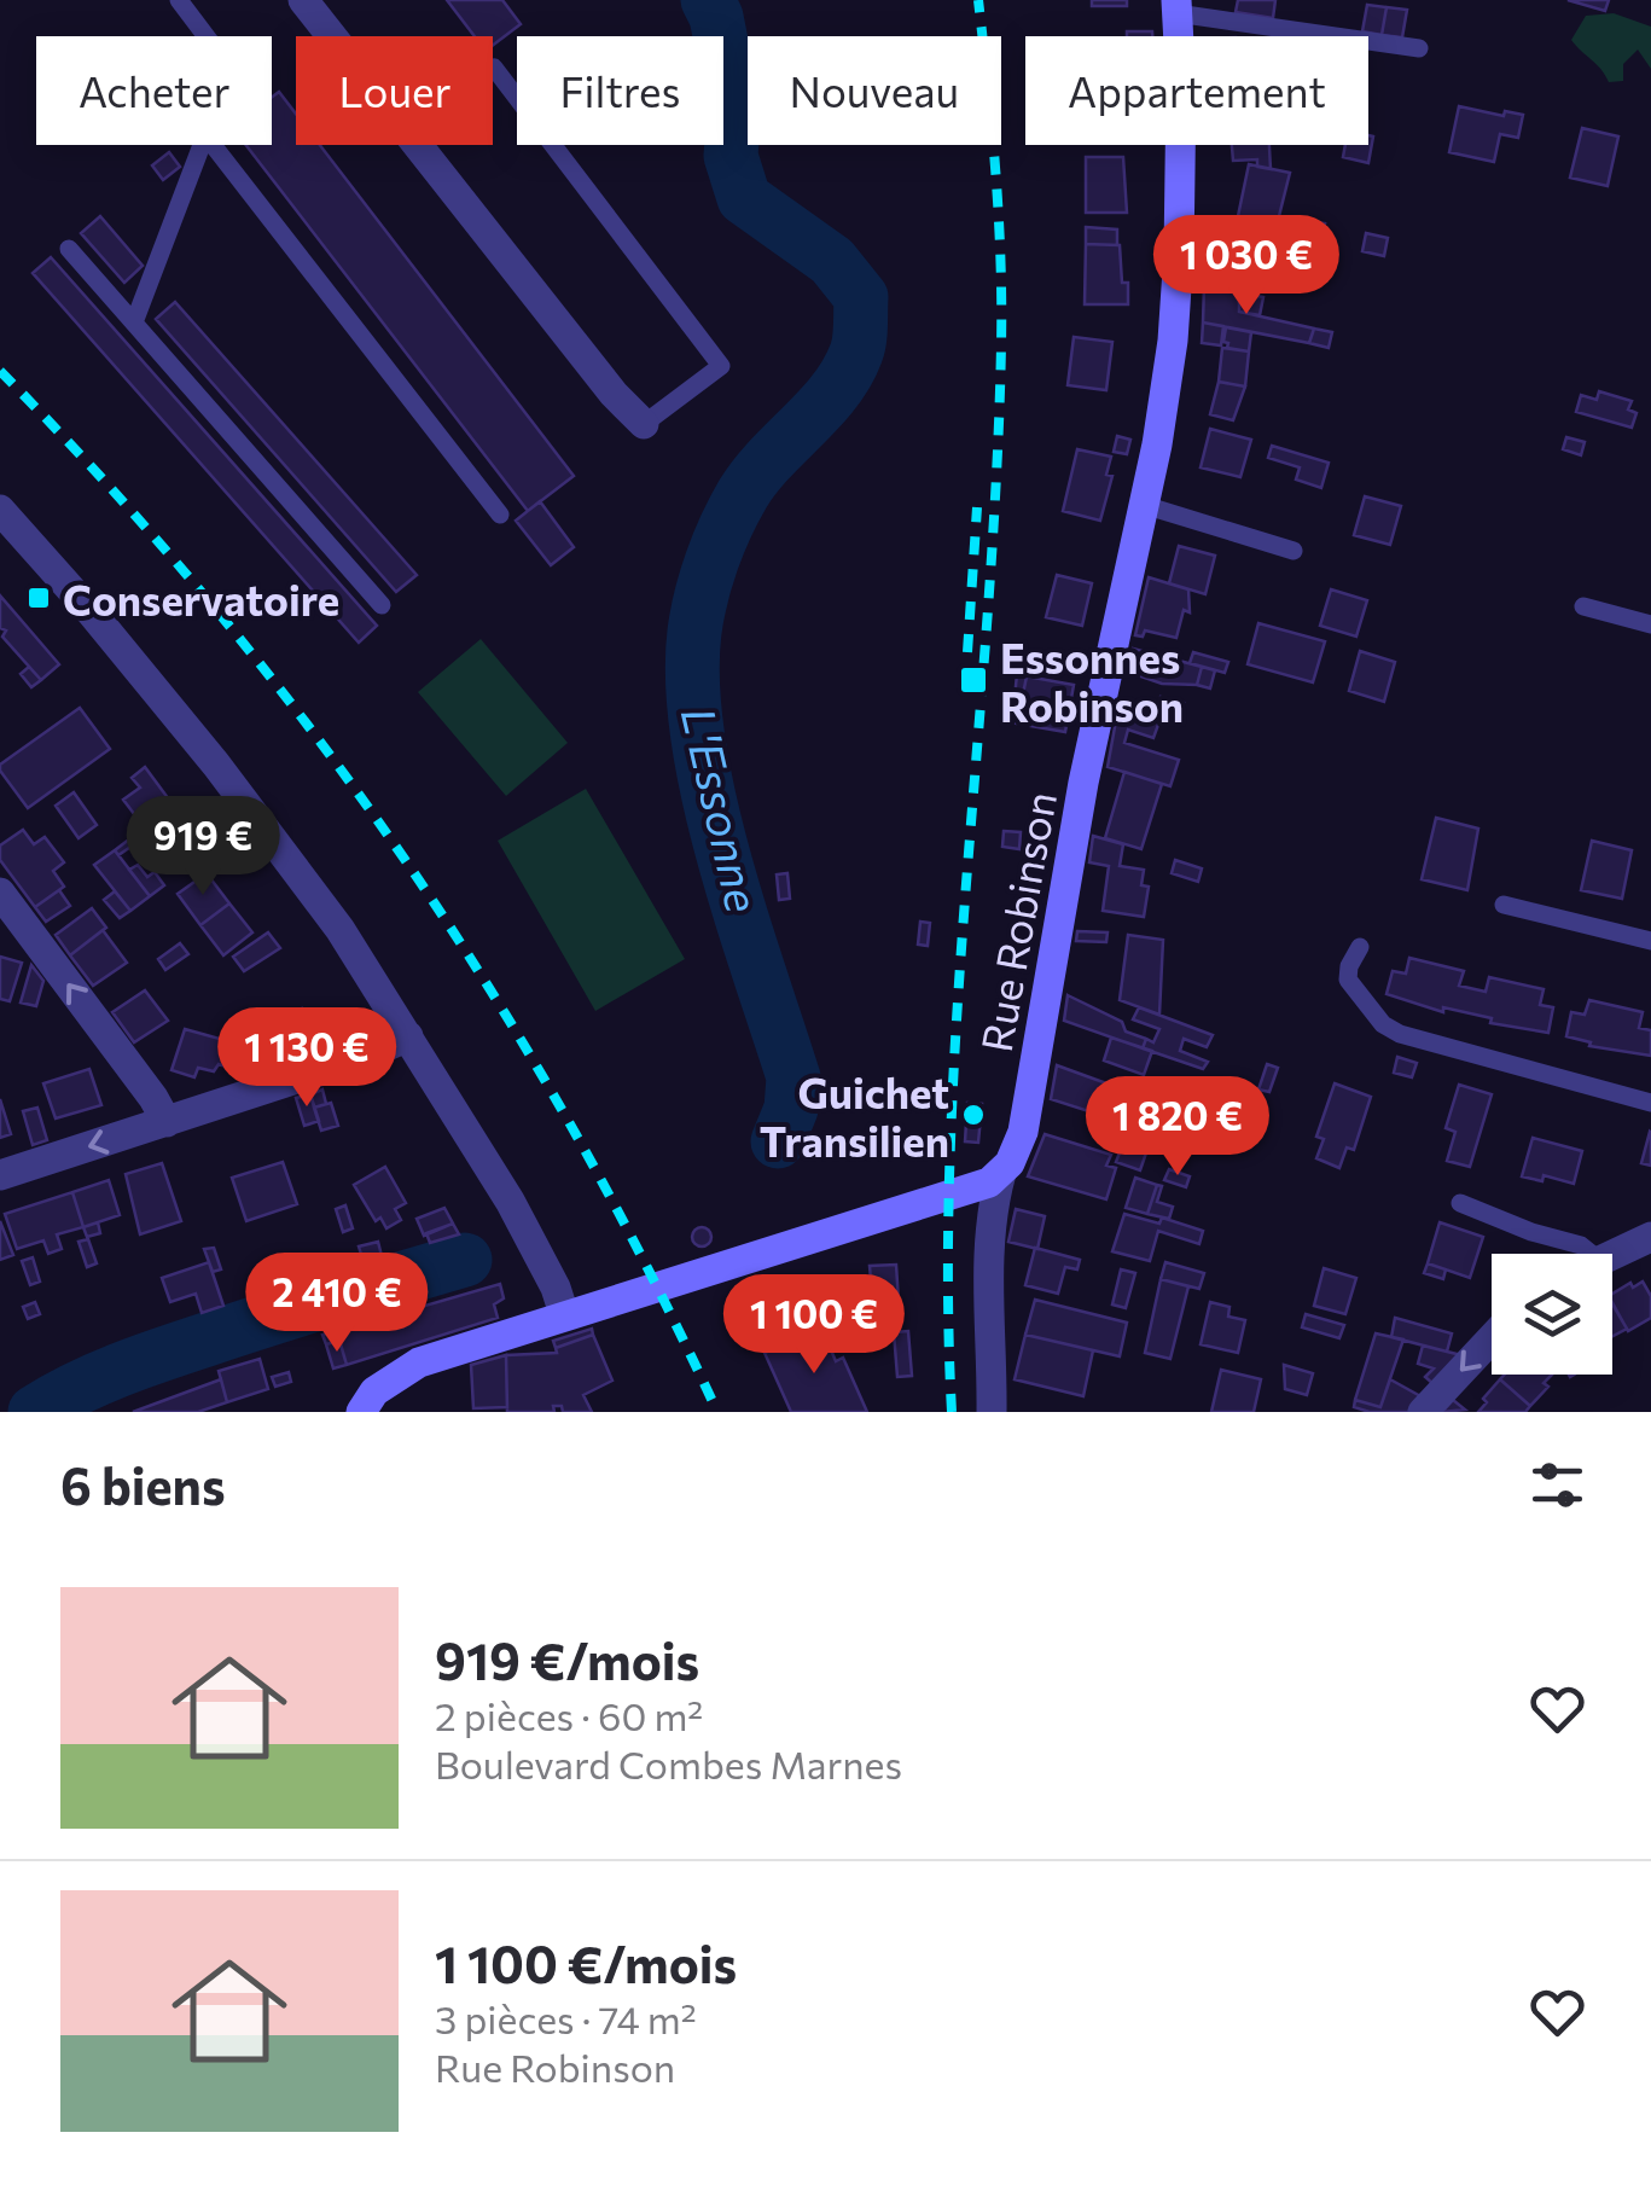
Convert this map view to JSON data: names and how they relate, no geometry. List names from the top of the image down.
{
  "streets": {
    "street": ["Rue Robinson"]
  },
  "water": ["L'Essonne"],
  "places": {
    "transit": ["Conservatoire", "Essonnes Robinson"],
    "other": ["Guichet Transilien"]
  },
  "page": {
    "chip": [
      "Acheter",
      "Louer",
      "Filtres",
      "Nouveau",
      "Appartement"
    ],
    "price": [
      "1 030 €",
      "919 €",
      "1 130 €",
      "1 820 €",
      "2 410 €",
      "1 100 €"
    ],
    "heading": "6 biens",
    "list": [
      {
        "name": "919 €/mois",
        "note": "2 pièces · 60 m² · Boulevard Combes Marnes"
      },
      {
        "name": "1 100 €/mois",
        "note": "3 pièces · 74 m² · Rue Robinson"
      }
    ]
  }
}
